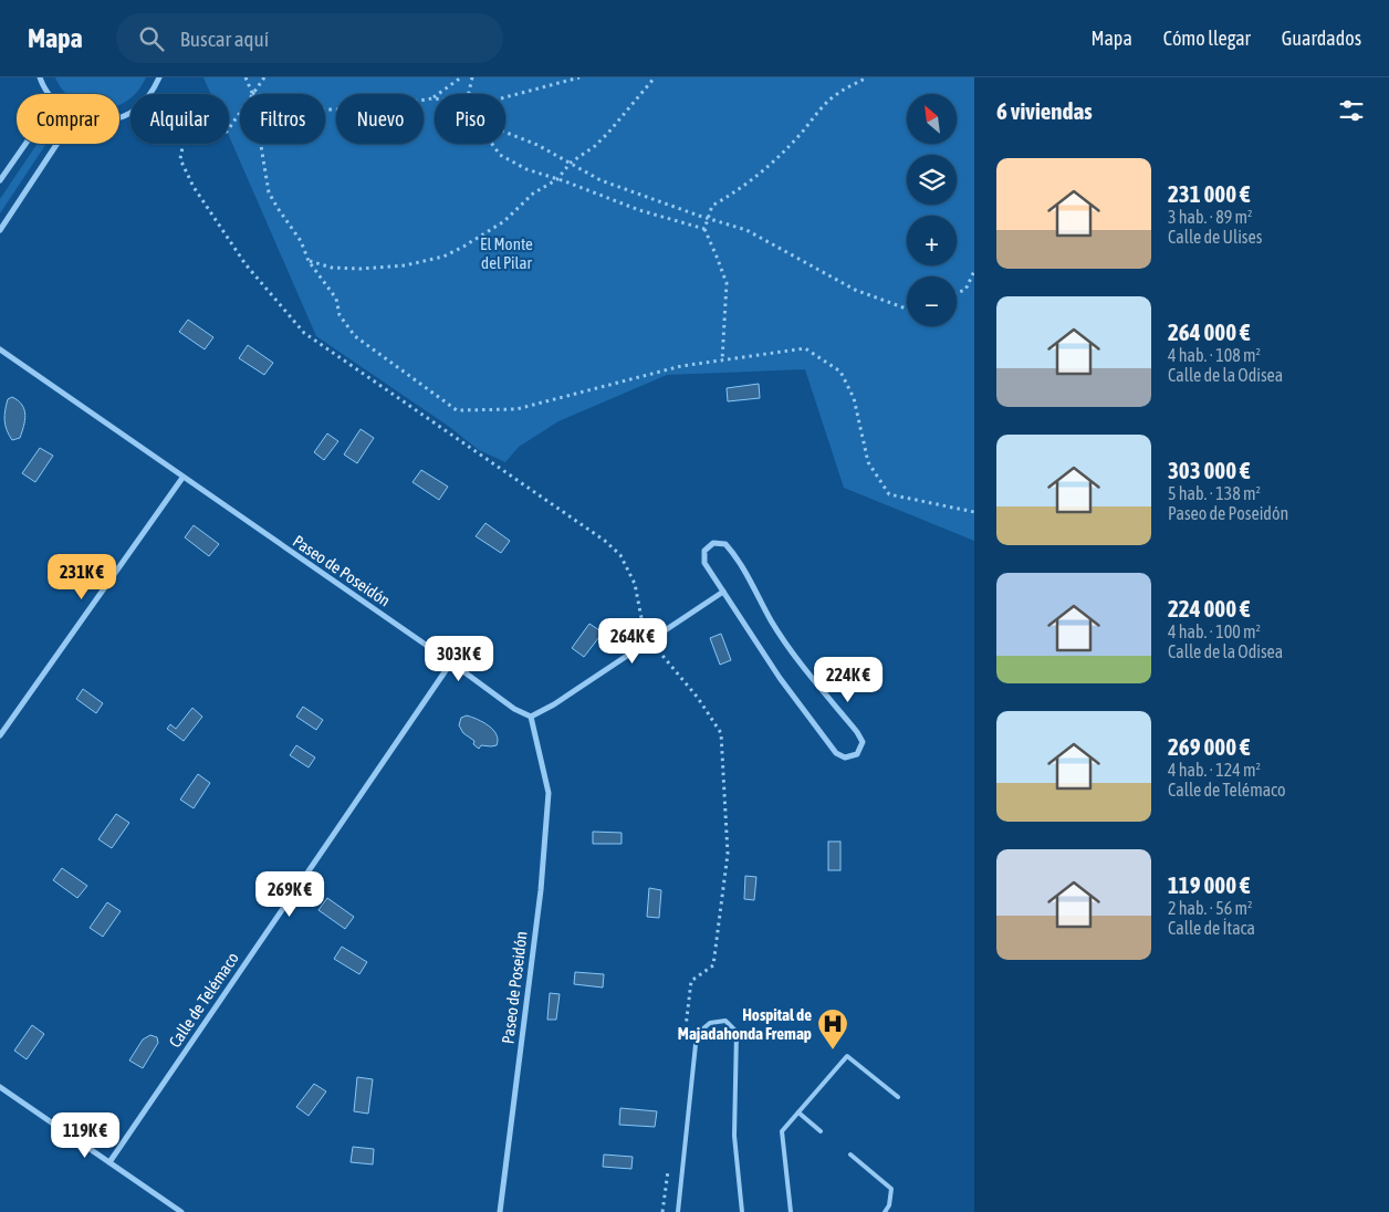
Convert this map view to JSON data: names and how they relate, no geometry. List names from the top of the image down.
{
  "streets": {
    "street": ["Paseo de Poseidón", "Calle de Telémaco"]
  },
  "crossings": [
    ["Paseo de Poseidón", "Calle de Telémaco"]
  ],
  "parks": ["El Monte del Pilar"],
  "places": {
    "hospital": ["Hospital de Majadahonda Fremap"]
  },
  "north": "top left",
  "page": {
    "header": "Mapa",
    "search": "Buscar aquí",
    "nav": ["Mapa", "Cómo llegar", "Guardados"],
    "heading": "6 viviendas",
    "map_buttons": ["+", "−"],
    "chip": [
      "Comprar",
      "Alquilar",
      "Filtros",
      "Nuevo",
      "Piso"
    ],
    "list": [
      {
        "name": "231 000 €",
        "note": "3 hab. · 89 m² · Calle de Ulises"
      },
      {
        "name": "264 000 €",
        "note": "4 hab. · 108 m² · Calle de la Odisea"
      },
      {
        "name": "303 000 €",
        "note": "5 hab. · 138 m² · Paseo de Poseidón"
      },
      {
        "name": "224 000 €",
        "note": "4 hab. · 100 m² · Calle de la Odisea"
      },
      {
        "name": "269 000 €",
        "note": "4 hab. · 124 m² · Calle de Telémaco"
      },
      {
        "name": "119 000 €",
        "note": "2 hab. · 56 m² · Calle de Ítaca"
      }
    ],
    "price": [
      "231K €",
      "264K €",
      "303K €",
      "224K €",
      "269K €",
      "119K €"
    ]
  }
}
